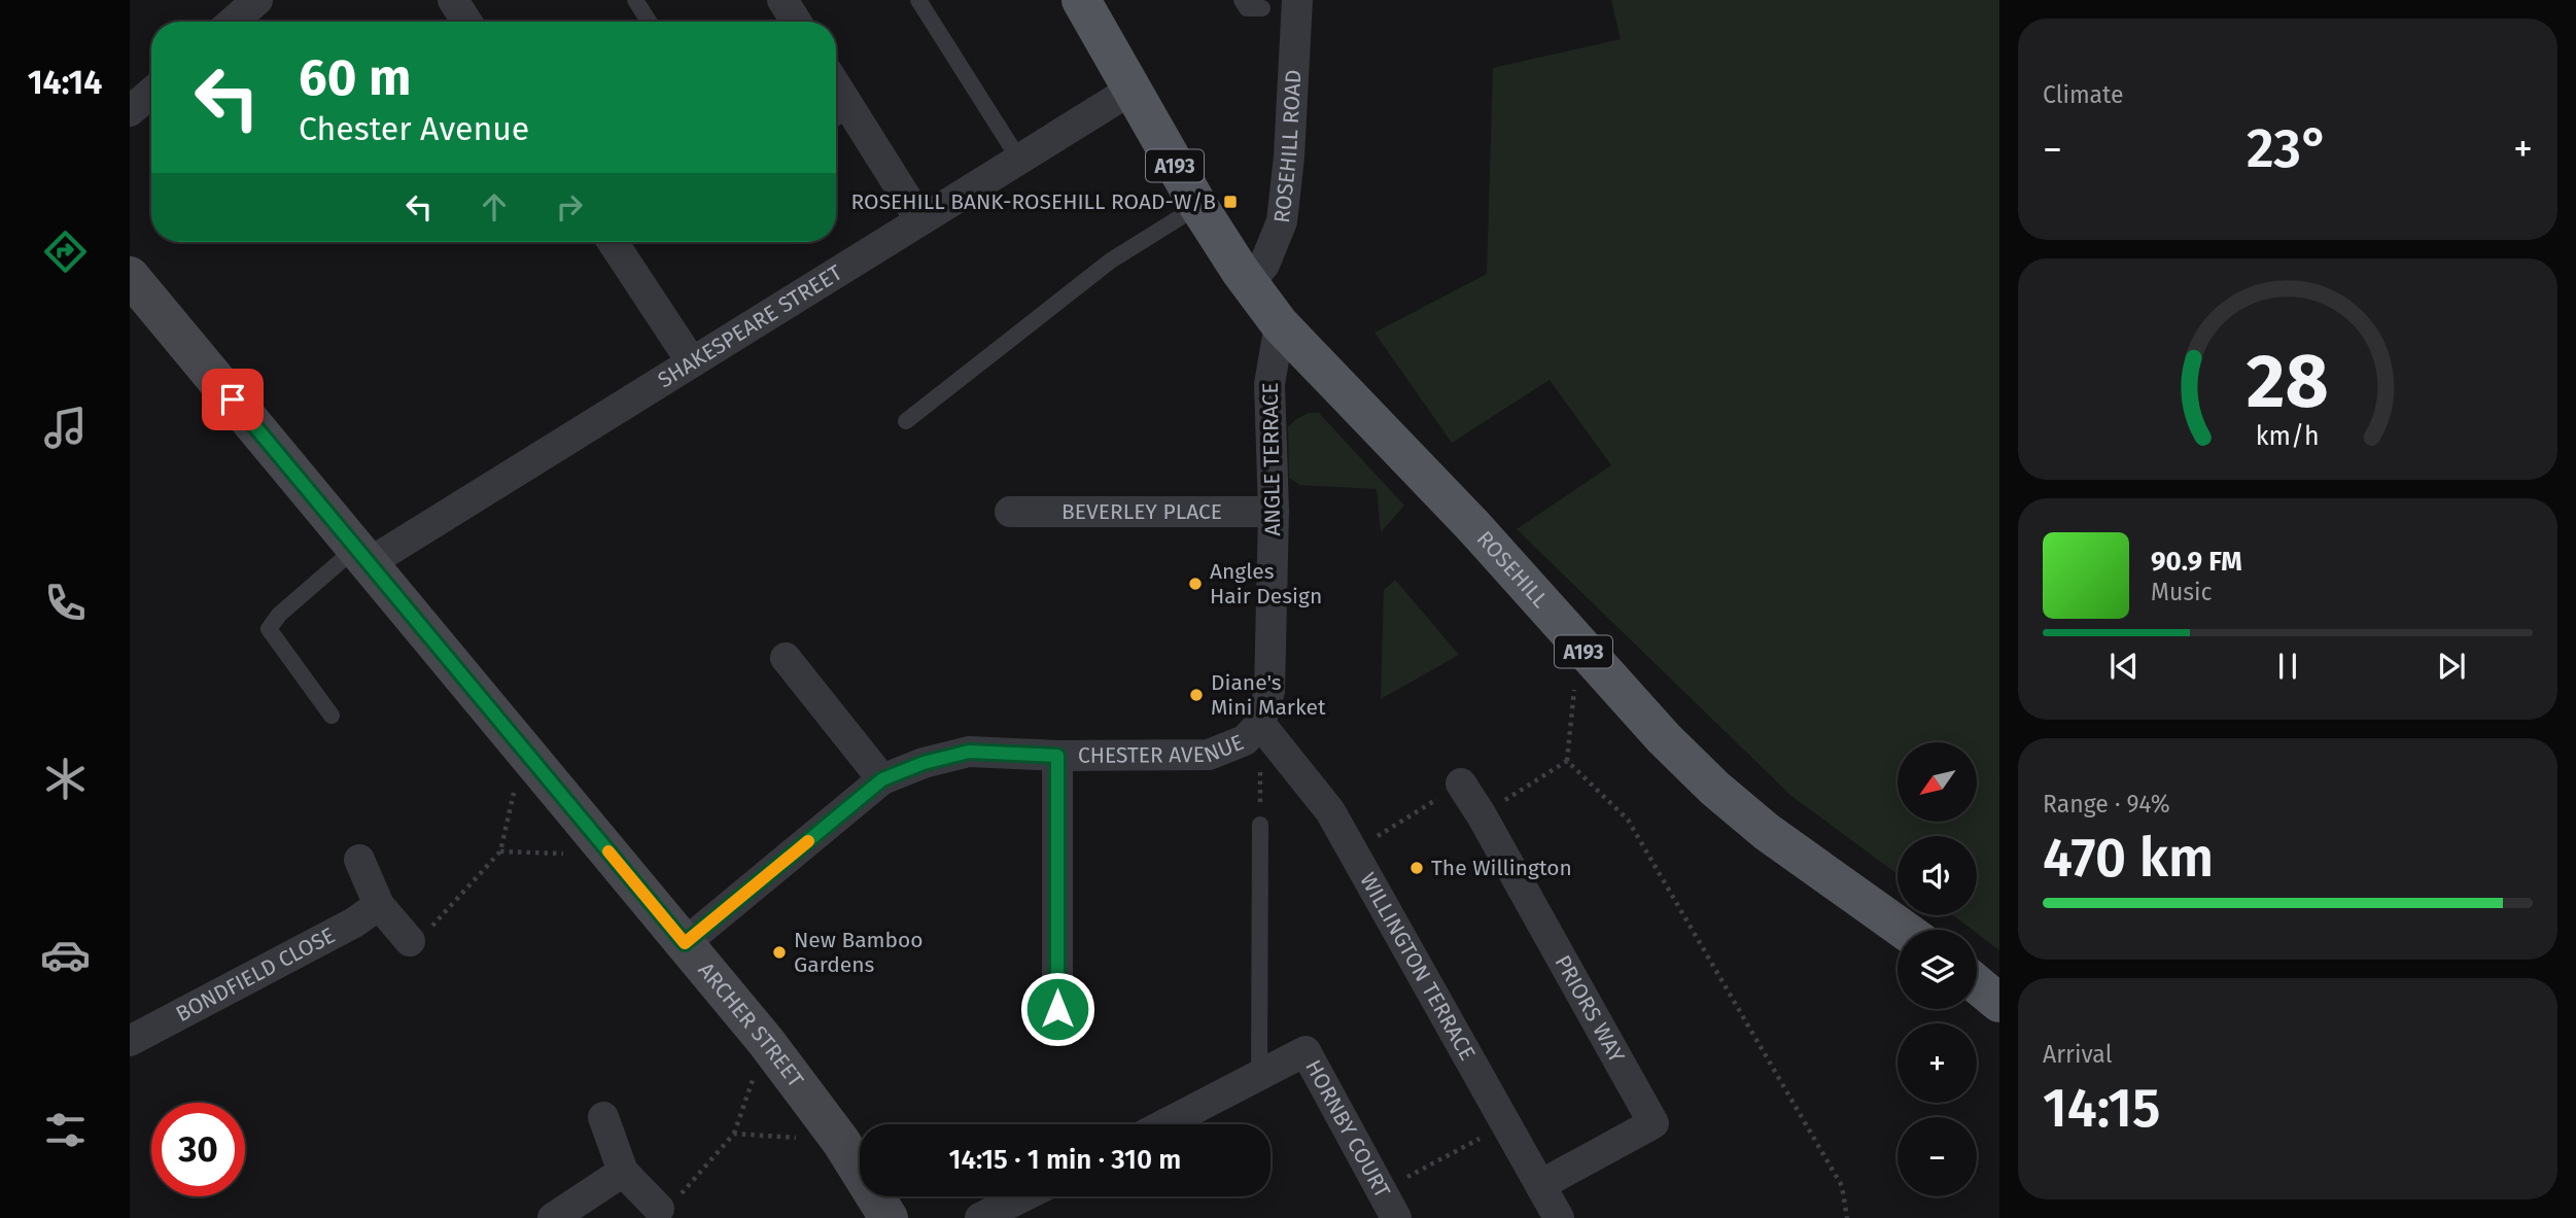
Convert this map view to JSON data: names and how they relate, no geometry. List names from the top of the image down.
{
  "streets": {
    "main road": ["A193", "ROSEHILL", "ARCHER STREET"],
    "street": [
      "ROSEHILL ROAD",
      "SHAKESPEARE STREET",
      "ANGLE TERRACE",
      "BEVERLEY PLACE",
      "CHESTER AVENUE",
      "WILLINGTON TERRACE",
      "BONDFIELD CLOSE",
      "PRIORS WAY",
      "HORNBY COURT"
    ]
  },
  "crossings": [
    ["ROSEHILL ROAD", "A193"],
    ["A193", "SHAKESPEARE STREET"],
    ["A193", "ANGLE TERRACE"],
    ["A193", "ROSEHILL"],
    ["SHAKESPEARE STREET", "ARCHER STREET"],
    ["ANGLE TERRACE", "BEVERLEY PLACE"],
    ["ANGLE TERRACE", "ROSEHILL"],
    ["ANGLE TERRACE", "CHESTER AVENUE"],
    ["ANGLE TERRACE", "WILLINGTON TERRACE"],
    ["CHESTER AVENUE", "WILLINGTON TERRACE"],
    ["CHESTER AVENUE", "ARCHER STREET"],
    ["WILLINGTON TERRACE", "PRIORS WAY"]
  ],
  "places": {
    "transit": ["ROSEHILL BANK-ROSEHILL ROAD-W/B"],
    "other": [
      "Angles Hair Design",
      "Diane's Mini Market",
      "The Willington",
      "New Bamboo Gardens"
    ]
  },
  "north": "bottom left",
  "page": {
    "tabs": "14:14",
    "tile": [
      "Climate",
      ["Range · 94%", "470 km"],
      ["Arrival", "14:15"]
    ],
    "turn": ["60 m", "Chester Avenue"],
    "heat": ["−", "23°", "+"],
    "song": ["90.9 FM", "Music"],
    "map_buttons": ["+", "−"],
    "limit": "30",
    "trip": "14:15 · 1 min · 310 m",
    "gauge": ["28", "km/h"]
  }
}
